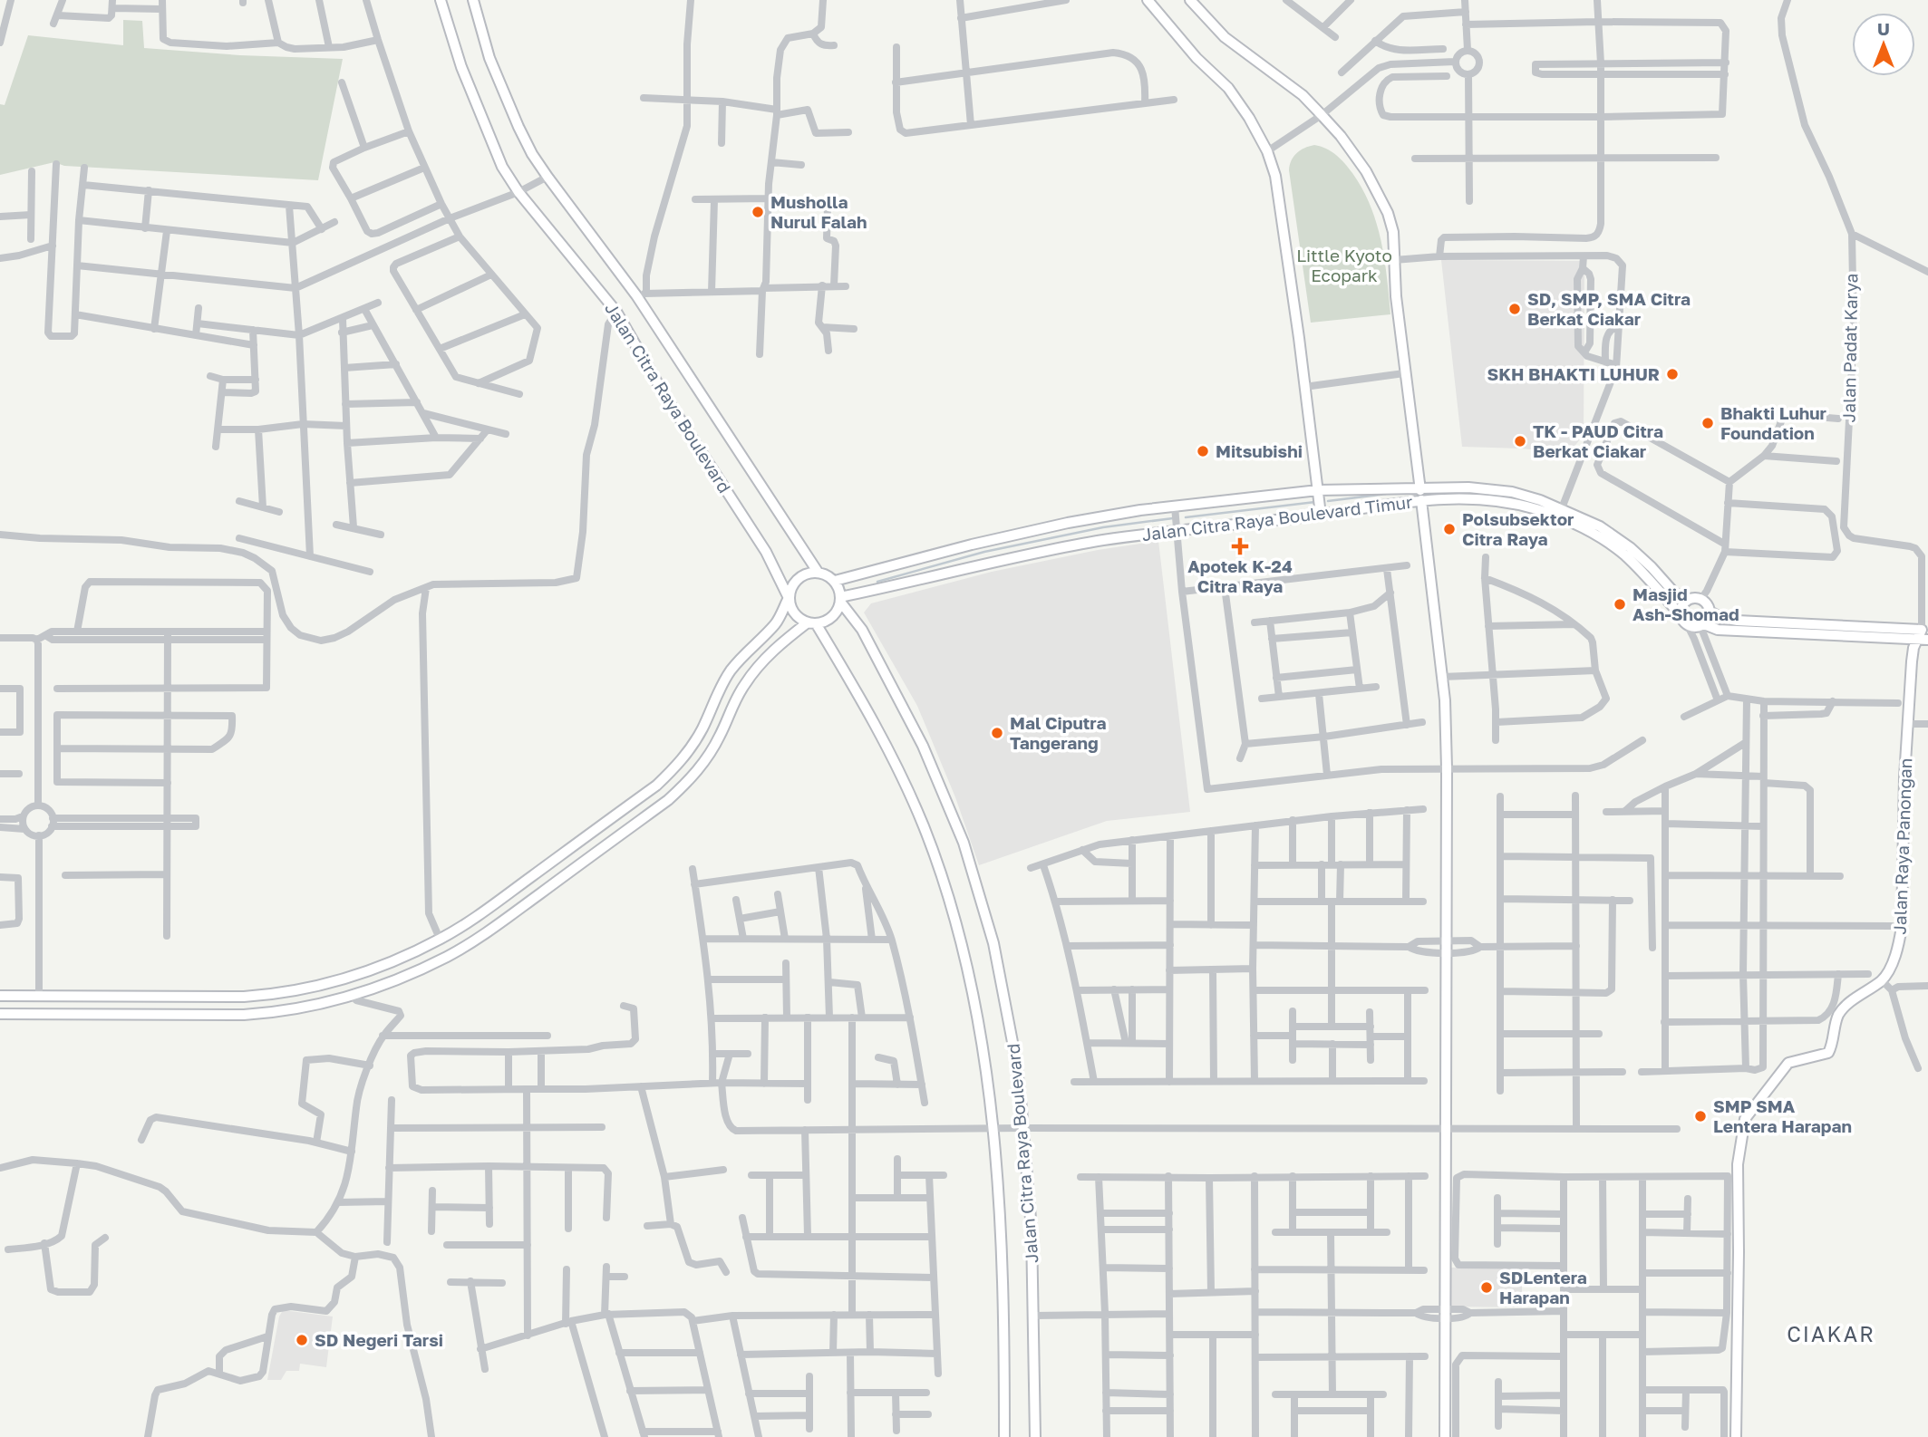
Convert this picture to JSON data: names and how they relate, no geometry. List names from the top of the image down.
{
  "streets": {
    "street": [
      "Jalan Padat Karya",
      "Jalan Citra Raya Boulevard",
      "Jalan Citra Raya Boulevard Timur",
      "Jalan Raya Panongan"
    ]
  },
  "crossings": [
    ["Jalan Padat Karya", "Jalan Raya Panongan"],
    ["Jalan Citra Raya Boulevard", "Jalan Citra Raya Boulevard Timur"]
  ],
  "districts": ["CIAKAR"],
  "parks": ["Little Kyoto Ecopark"],
  "places": {
    "other": [
      "Musholla Nurul Falah",
      "SD, SMP, SMA Citra Berkat Ciakar",
      "SKH BHAKTI LUHUR",
      "Bhakti Luhur Foundation",
      "TK - PAUD Citra Berkat Ciakar",
      "Mitsubishi",
      "Polsubsektor Citra Raya",
      "Masjid Ash-Shomad",
      "Mal Ciputra Tangerang",
      "SMP SMA Lentera Harapan",
      "SDLentera Harapan",
      "SD Negeri Tarsi"
    ],
    "health": ["Apotek K-24 Citra Raya"]
  },
  "north": "top"
}
